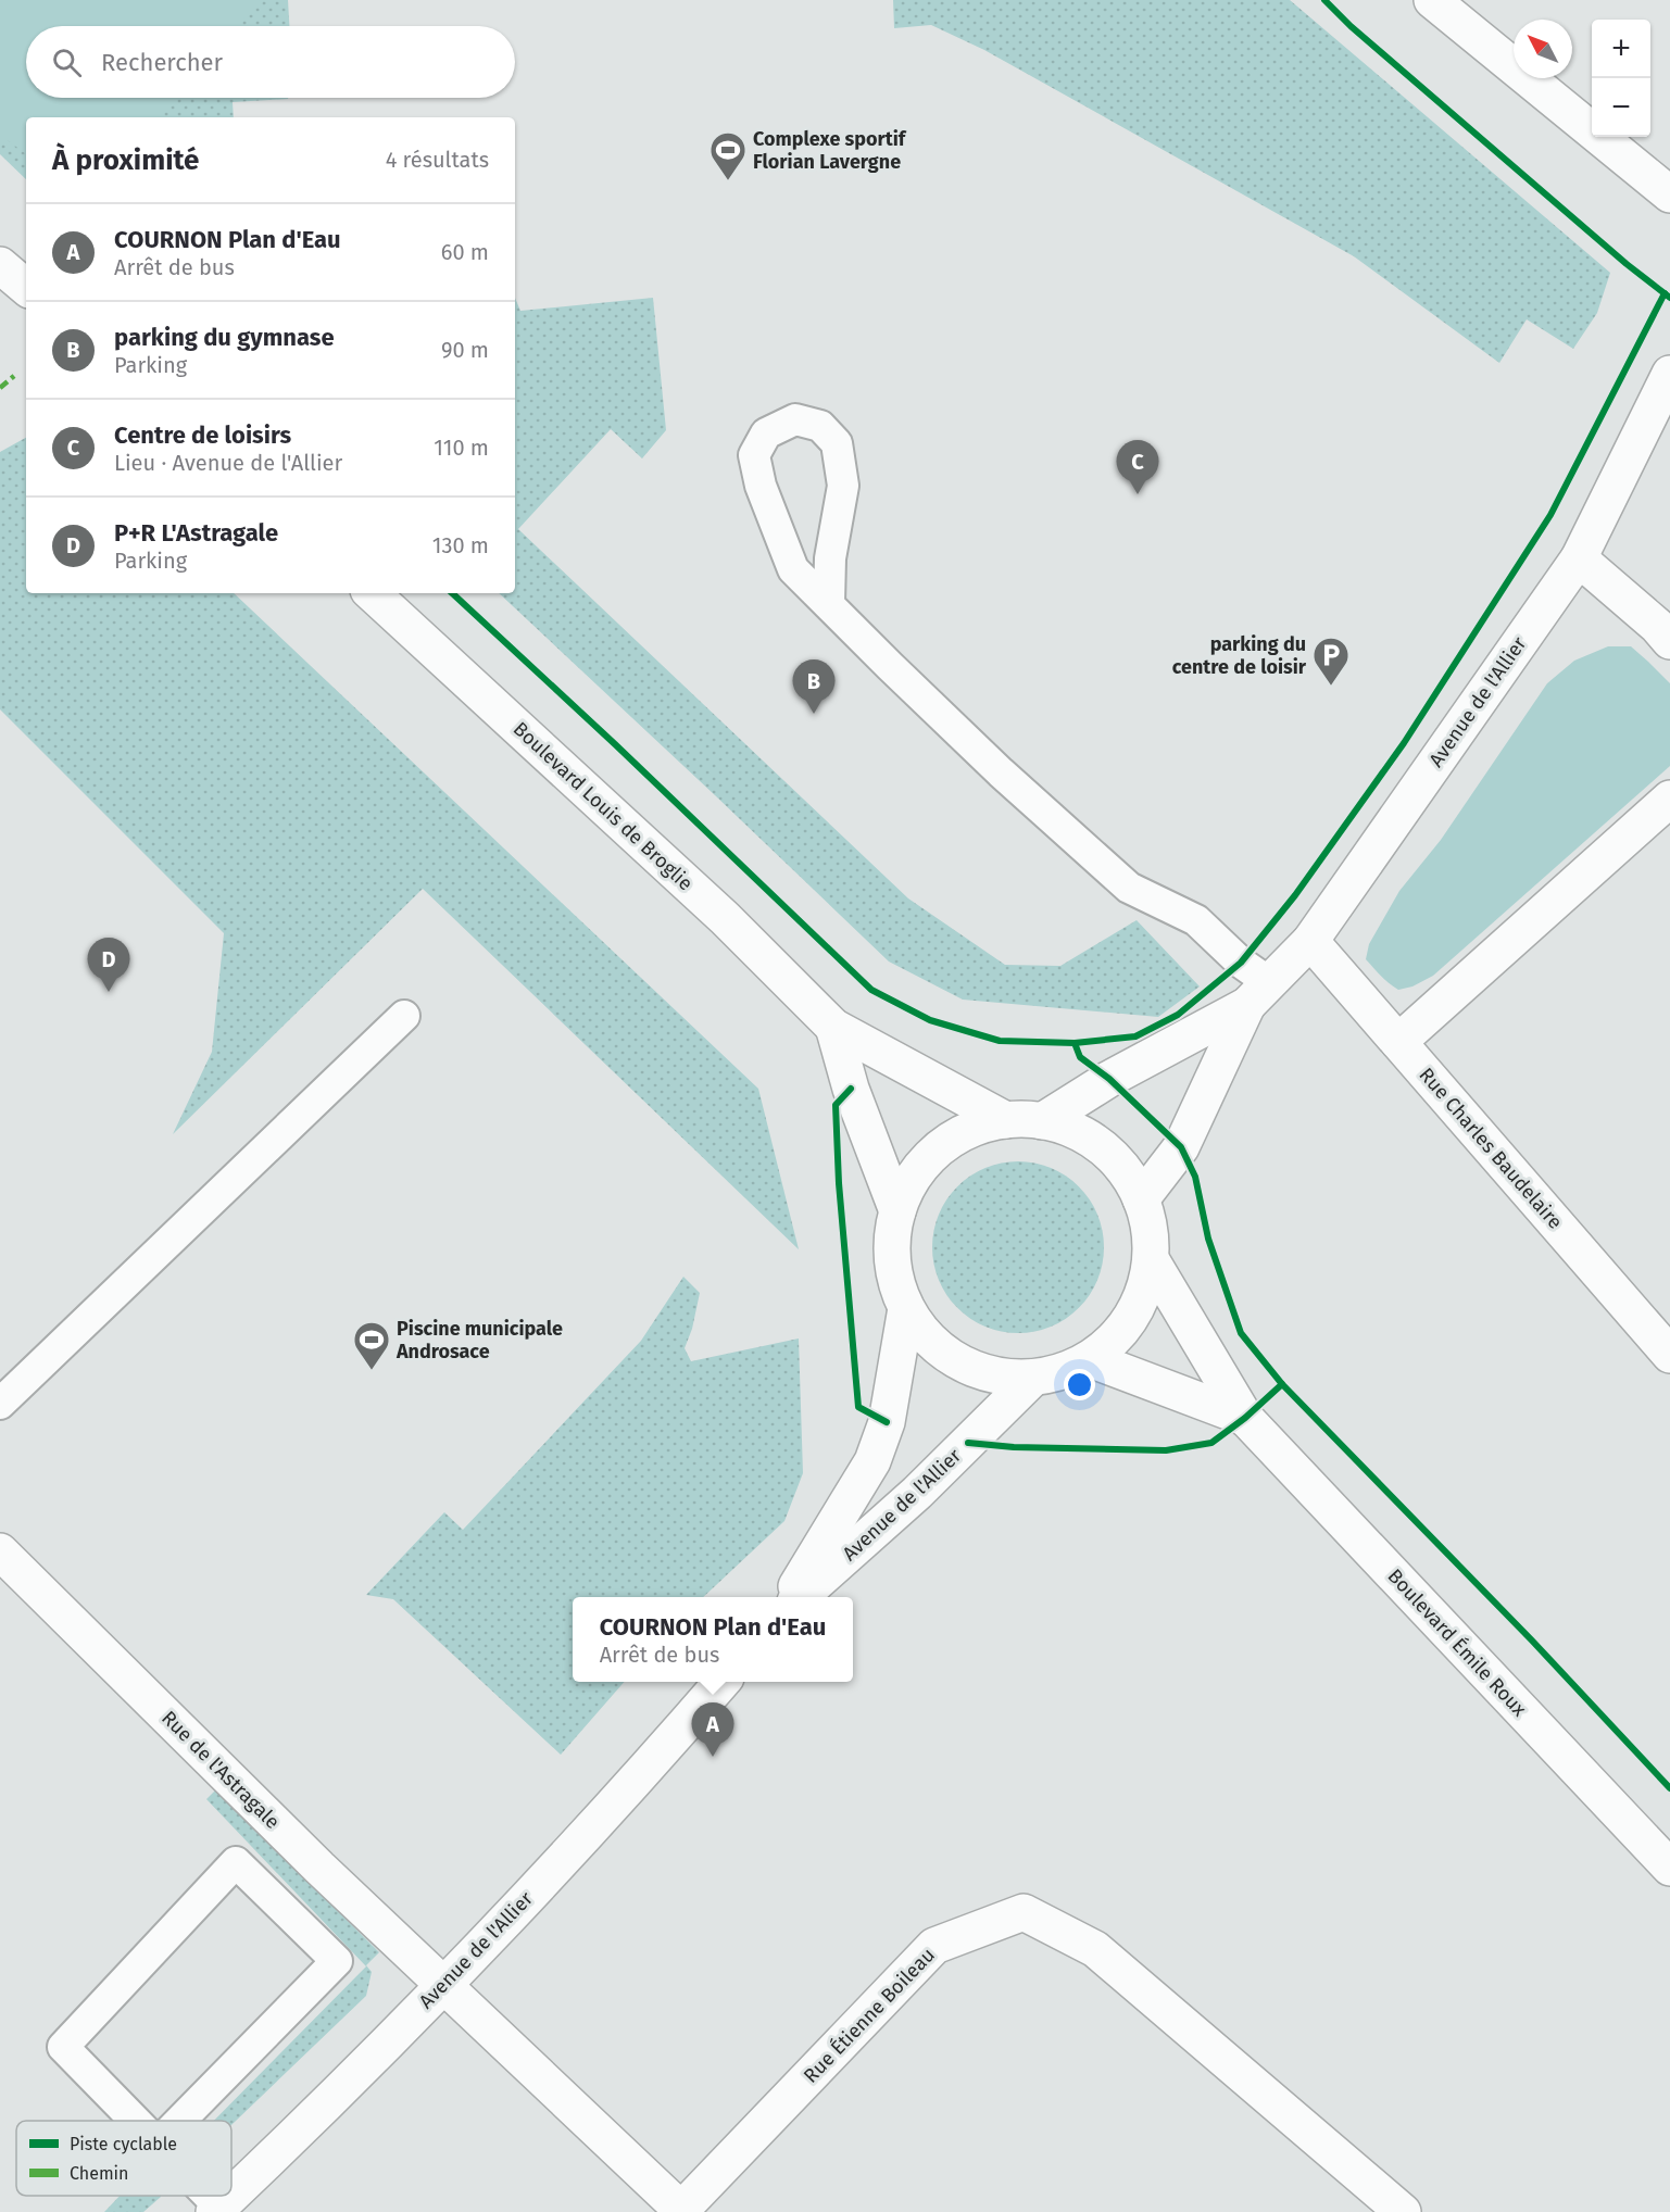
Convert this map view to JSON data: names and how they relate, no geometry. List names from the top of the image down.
{
  "streets": {
    "street": [
      "Avenue de l'Allier",
      "Boulevard Louis de Broglie",
      "Rue Charles Baudelaire",
      "Boulevard Émile Roux",
      "Rue de l'Astragale",
      "Rue Étienne Boileau"
    ]
  },
  "crossings": [
    ["Avenue de l'Allier", "Rue Charles Baudelaire"],
    ["Avenue de l'Allier", "Rue de l'Astragale"],
    ["Avenue de l'Allier", "Rue Étienne Boileau"],
    ["Rue de l'Astragale", "Rue Étienne Boileau"]
  ],
  "places": {
    "sports": ["Complexe sportif Florian Lavergne", "Piscine municipale Androsace"],
    "parking": ["parking du centre de loisir"]
  },
  "legend": ["Piste cyclable", "Chemin"],
  "north": "top left",
  "page": {
    "map_buttons": ["+", "−"],
    "search": "Rechercher",
    "heading": ["À proximité", "4 résultats"],
    "list": [
      {
        "mark": "A",
        "name": "COURNON Plan d'Eau",
        "note": "Arrêt de bus",
        "value": "60 m"
      },
      {
        "mark": "B",
        "name": "parking du gymnase",
        "note": "Parking",
        "value": "90 m"
      },
      {
        "mark": "C",
        "name": "Centre de loisirs",
        "note": "Lieu · Avenue de l'Allier",
        "value": "110 m"
      },
      {
        "mark": "D",
        "name": "P+R L'Astragale",
        "note": "Parking",
        "value": "130 m"
      }
    ],
    "pins": [
      "C",
      "B",
      "D",
      "A"
    ],
    "popup": ["COURNON Plan d'Eau", "Arrêt de bus"]
  }
}
